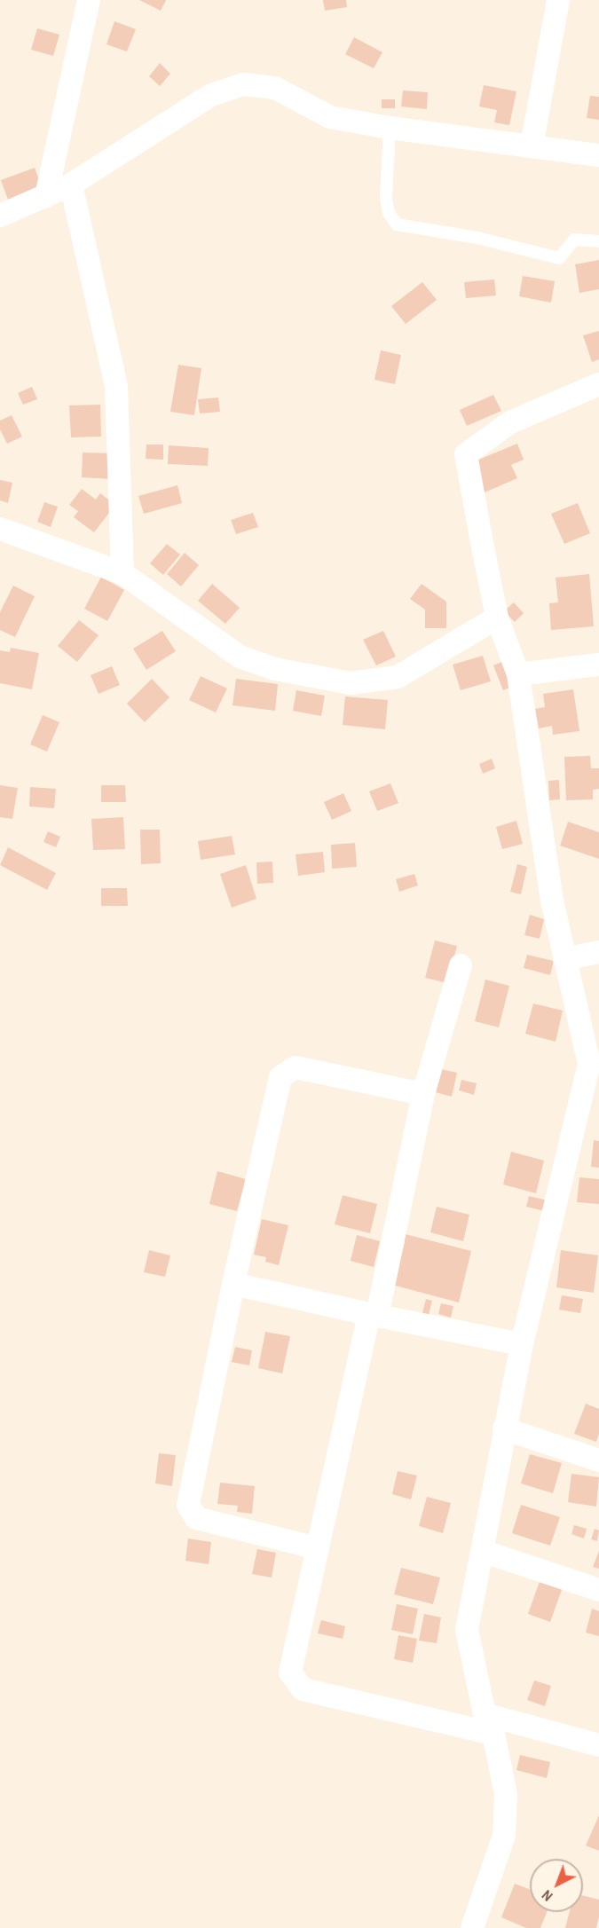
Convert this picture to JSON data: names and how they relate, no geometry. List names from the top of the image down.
{
  "north": "bottom left"
}
